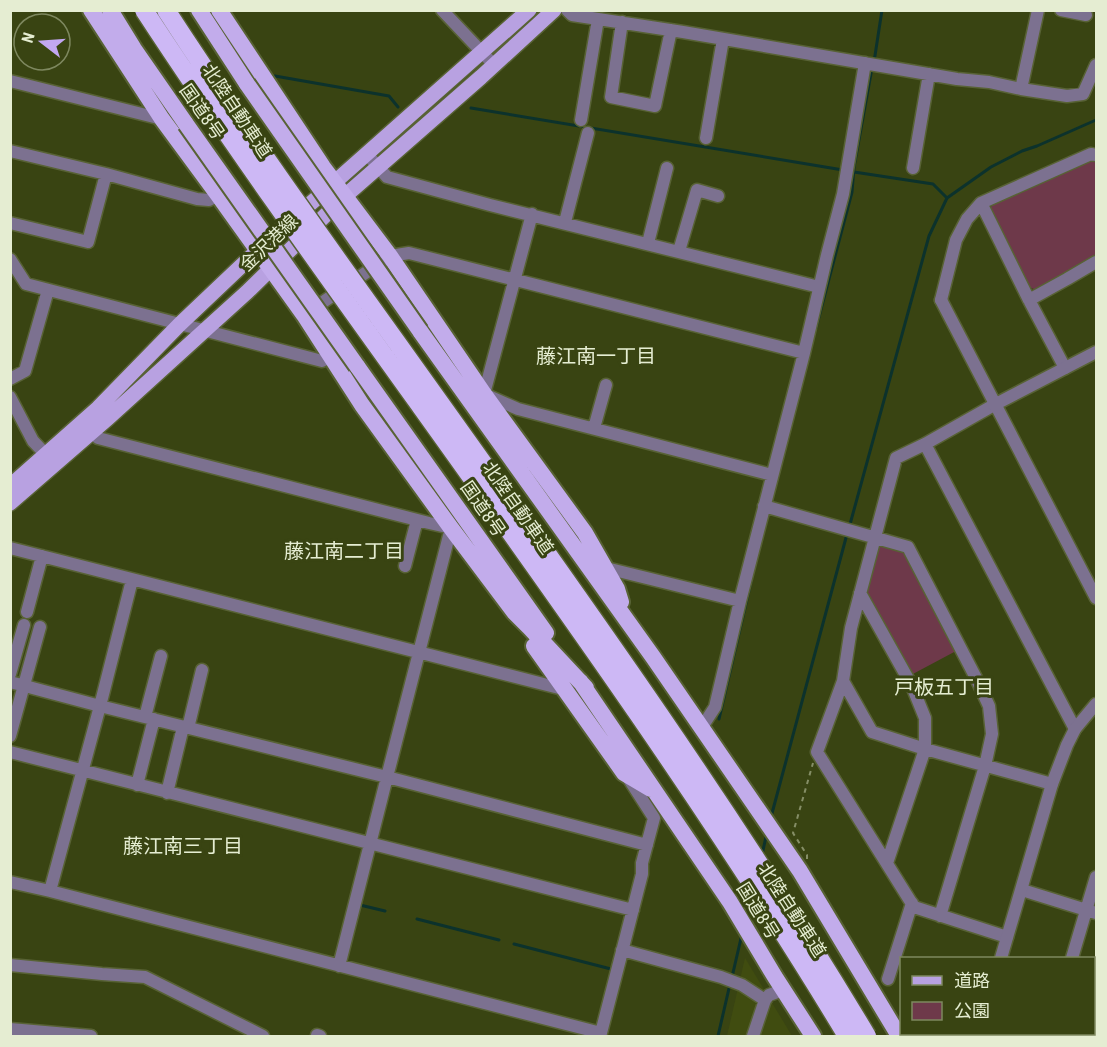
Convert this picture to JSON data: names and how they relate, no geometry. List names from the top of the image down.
{
  "streets": {
    "highway": ["北陸自動車道", "国道8号"],
    "main road": ["金沢港線"]
  },
  "districts": [
    "藤江南一丁目",
    "藤江南二丁目",
    "戸板五丁目",
    "藤江南三丁目"
  ],
  "legend": ["道路", "公園"],
  "north": "left"
}
